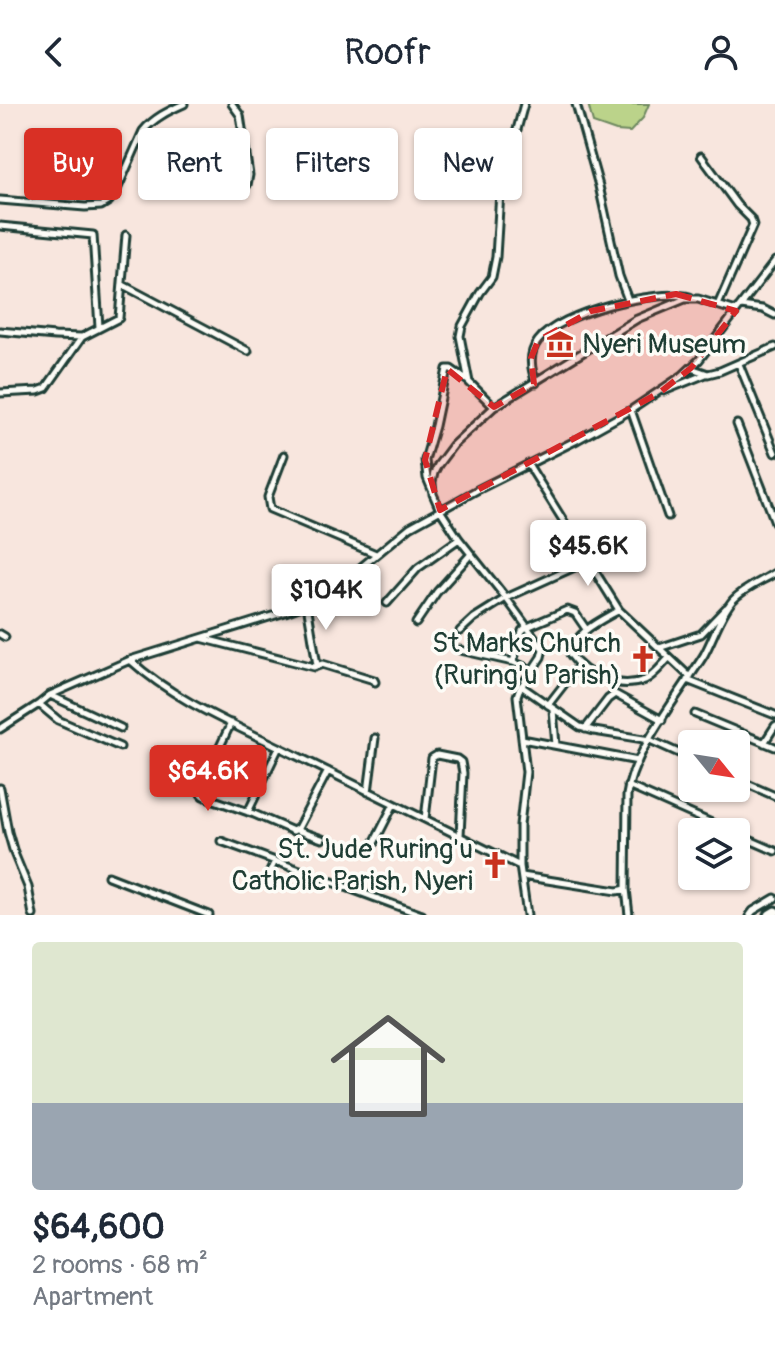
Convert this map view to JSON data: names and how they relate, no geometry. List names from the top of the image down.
{
  "places": {
    "museum": ["Nyeri Museum"],
    "church": ["St Marks Church (Ruring'u Parish)", "St. Jude Ruring'u Catholic Parish, Nyeri"]
  },
  "north": "bottom right",
  "page": {
    "header": "Roofr",
    "chip": [
      "Buy",
      "Rent",
      "Filters",
      "New"
    ],
    "price": ["$45.6K", "$104K", "$64.6K"],
    "list": [
      {
        "name": "$64,600",
        "note": "2 rooms · 68 m² · Apartment"
      }
    ]
  }
}
